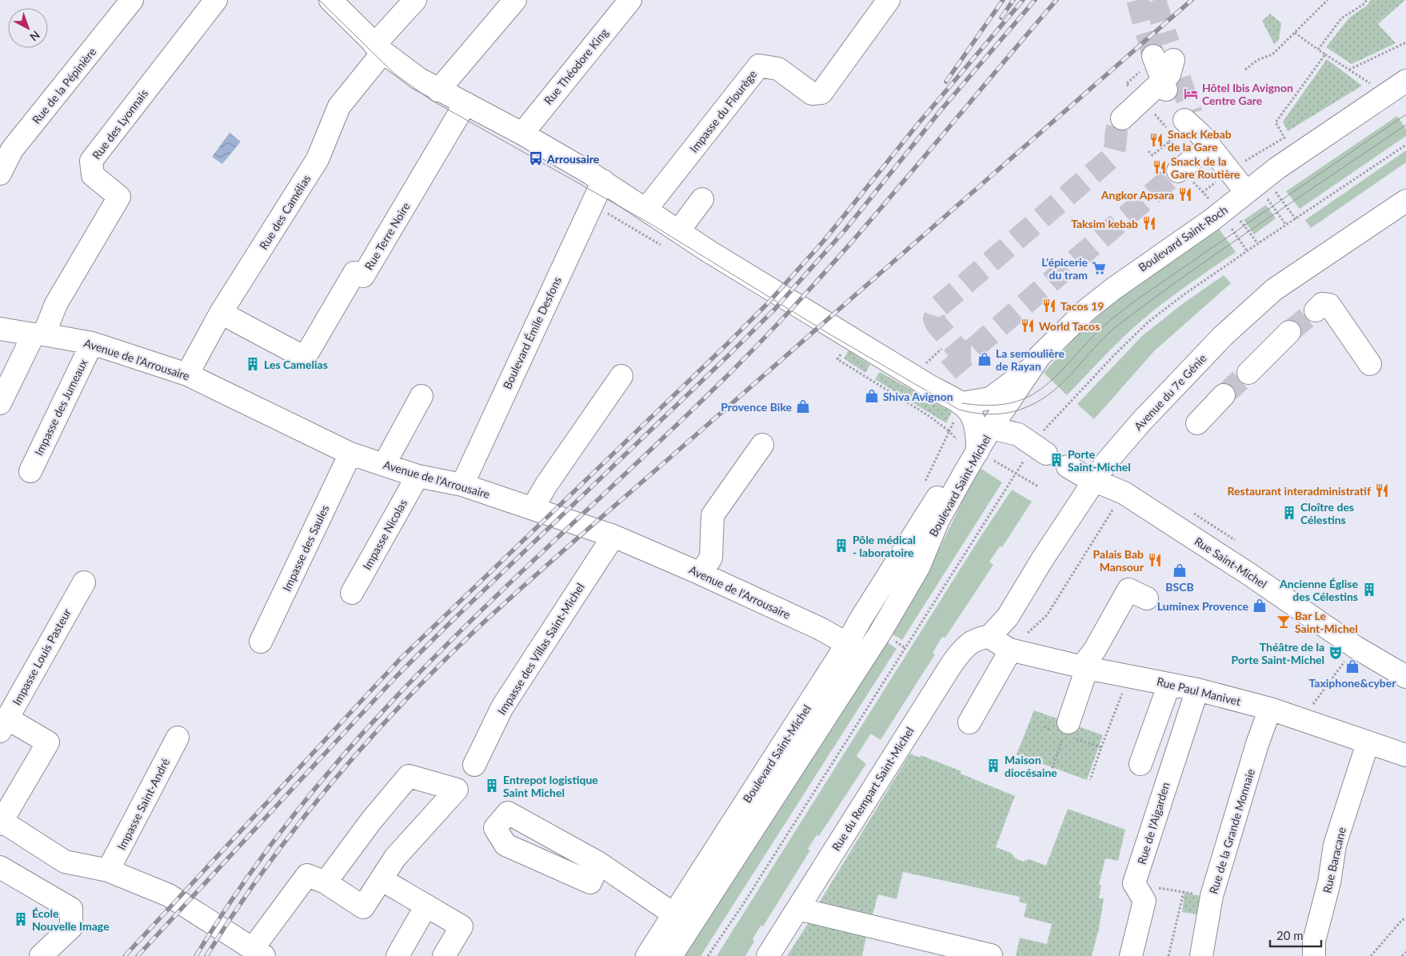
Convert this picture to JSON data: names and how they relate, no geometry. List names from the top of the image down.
{
  "streets": {
    "street": [
      "Rue Théodore King",
      "Rue de la Pépinière",
      "Impasse du Flourège",
      "Rue des Lyonnais",
      "Rue des Camélias",
      "Rue Terre Noire",
      "Boulevard Saint-Roch",
      "Boulevard Émile Desfons",
      "Avenue de l'Arrousaire",
      "Avenue du 7e Génie",
      "Impasse des Jumeaux",
      "Boulevard Saint-Michel",
      "Impasse Nicolas",
      "Impasse des Saules",
      "Rue Saint-Michel",
      "Impasse des Villas Saint-Michel",
      "Impasse Louis Pasteur",
      "Rue Paul Manivet",
      "Rue du Rempart Saint-Michel",
      "Impasse Saint-André",
      "Rue de l'Aigarden",
      "Rue de la Grande Monnaie",
      "Rue Baracane"
    ]
  },
  "crossings": [
    ["Rue des Lyonnais", "Avenue de l'Arrousaire"],
    ["Rue des Camélias", "Rue Terre Noire"],
    ["Rue des Camélias", "Avenue de l'Arrousaire"],
    ["Boulevard Saint-Roch", "Boulevard Saint-Michel"],
    ["Boulevard Émile Desfons", "Avenue de l'Arrousaire"],
    ["Avenue de l'Arrousaire", "Impasse des Jumeaux"],
    ["Avenue de l'Arrousaire", "Boulevard Saint-Michel"],
    ["Avenue de l'Arrousaire", "Impasse Nicolas"],
    ["Avenue de l'Arrousaire", "Impasse des Saules"],
    ["Avenue de l'Arrousaire", "Impasse des Villas Saint-Michel"],
    ["Avenue du 7e Génie", "Rue Saint-Michel"],
    ["Avenue du 7e Génie", "Rue Paul Manivet"],
    ["Avenue du 7e Génie", "Rue du Rempart Saint-Michel"],
    ["Rue Paul Manivet", "Rue du Rempart Saint-Michel"],
    ["Rue Paul Manivet", "Rue de l'Aigarden"],
    ["Rue Paul Manivet", "Rue de la Grande Monnaie"],
    ["Rue Paul Manivet", "Rue Baracane"]
  ],
  "places": {
    "hotel": ["Hôtel Ibis Avignon Centre Gare"],
    "restaurant": [
      "Snack Kebab de la Gare",
      "Snack de la Gare Routière",
      "Angkor Apsara",
      "Taksim kebab",
      "Tacos 19",
      "World Tacos",
      "Restaurant interadministratif",
      "Palais Bab Mansour"
    ],
    "bus stop": ["Arrousaire"],
    "supermarket": ["L’épicerie du tram"],
    "shop": [
      "La semoulière de Rayan",
      "Shiva Avignon",
      "Provence Bike",
      "BSCB",
      "Luminex Provence",
      "Taxiphone&cyber"
    ],
    "building": [
      "Les Camelias",
      "Porte Saint-Michel",
      "Cloître des Célestins",
      "Pôle médical - laboratoire",
      "Ancienne Église des Célestins",
      "Maison diocésaine",
      "Entrepot logistique Saint Michel",
      "École Nouvelle Image"
    ],
    "bar": ["Bar Le Saint-Michel"],
    "theatre": ["Théâtre de la Porte Saint-Michel"]
  },
  "scale_bar": "20 m",
  "north": "bottom right"
}
